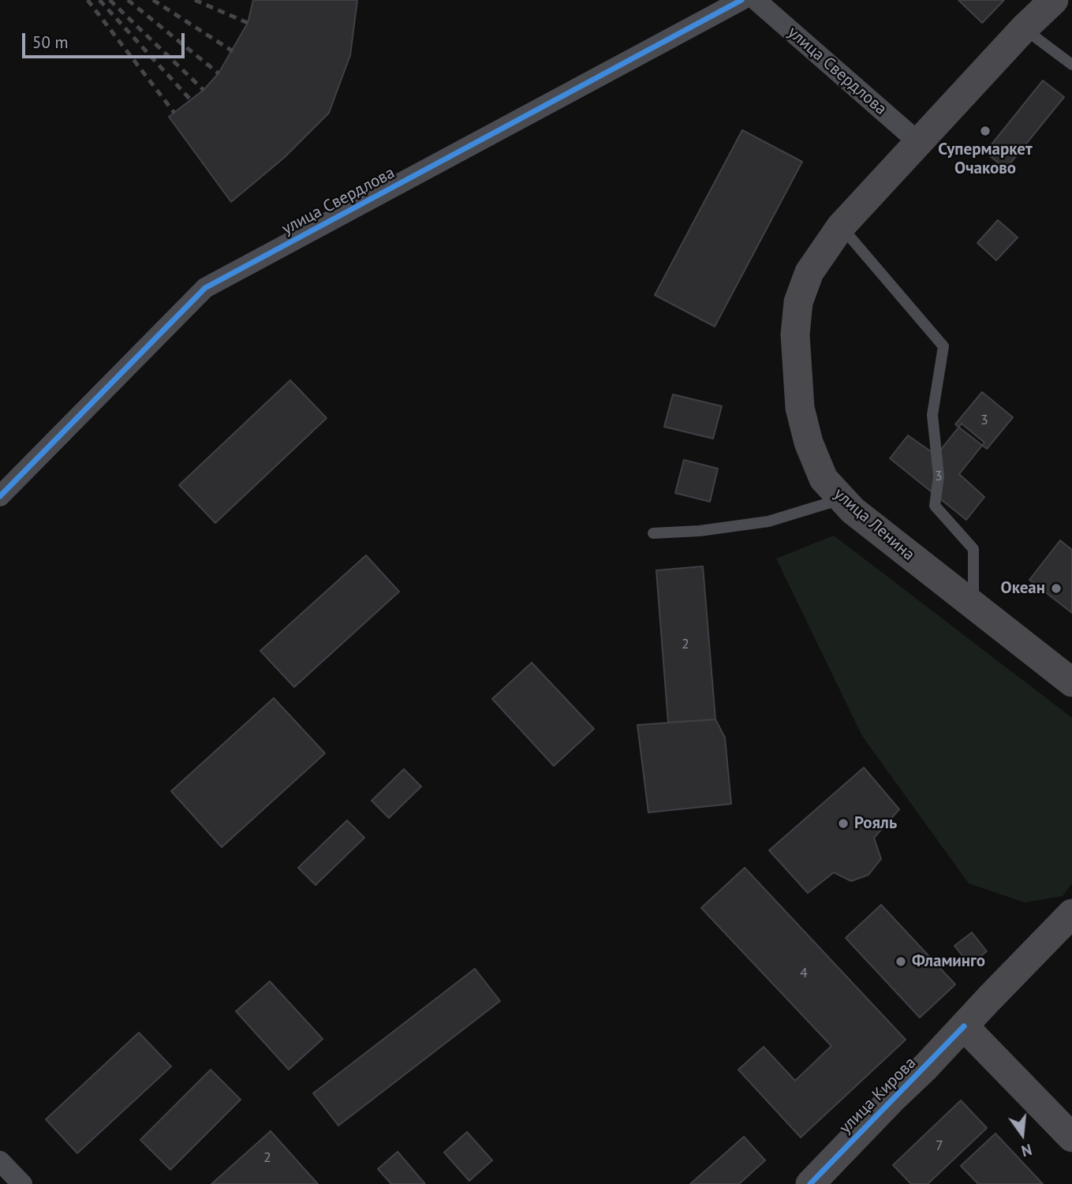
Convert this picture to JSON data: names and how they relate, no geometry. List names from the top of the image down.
{
  "streets": {
    "main road": ["улица Ленина", "улица Кирова"],
    "street": ["улица Свердлова"]
  },
  "crossings": [
    ["улица Свердлова", "улица Ленина"]
  ],
  "places": [
    "Супермаркет Очаково",
    "Океан",
    "Рояль",
    "Фламинго"
  ],
  "house_numbers": [
    "3",
    "3",
    "2",
    "4",
    "7",
    "2"
  ],
  "scale_bar": "50 m",
  "north": "bottom"
}
